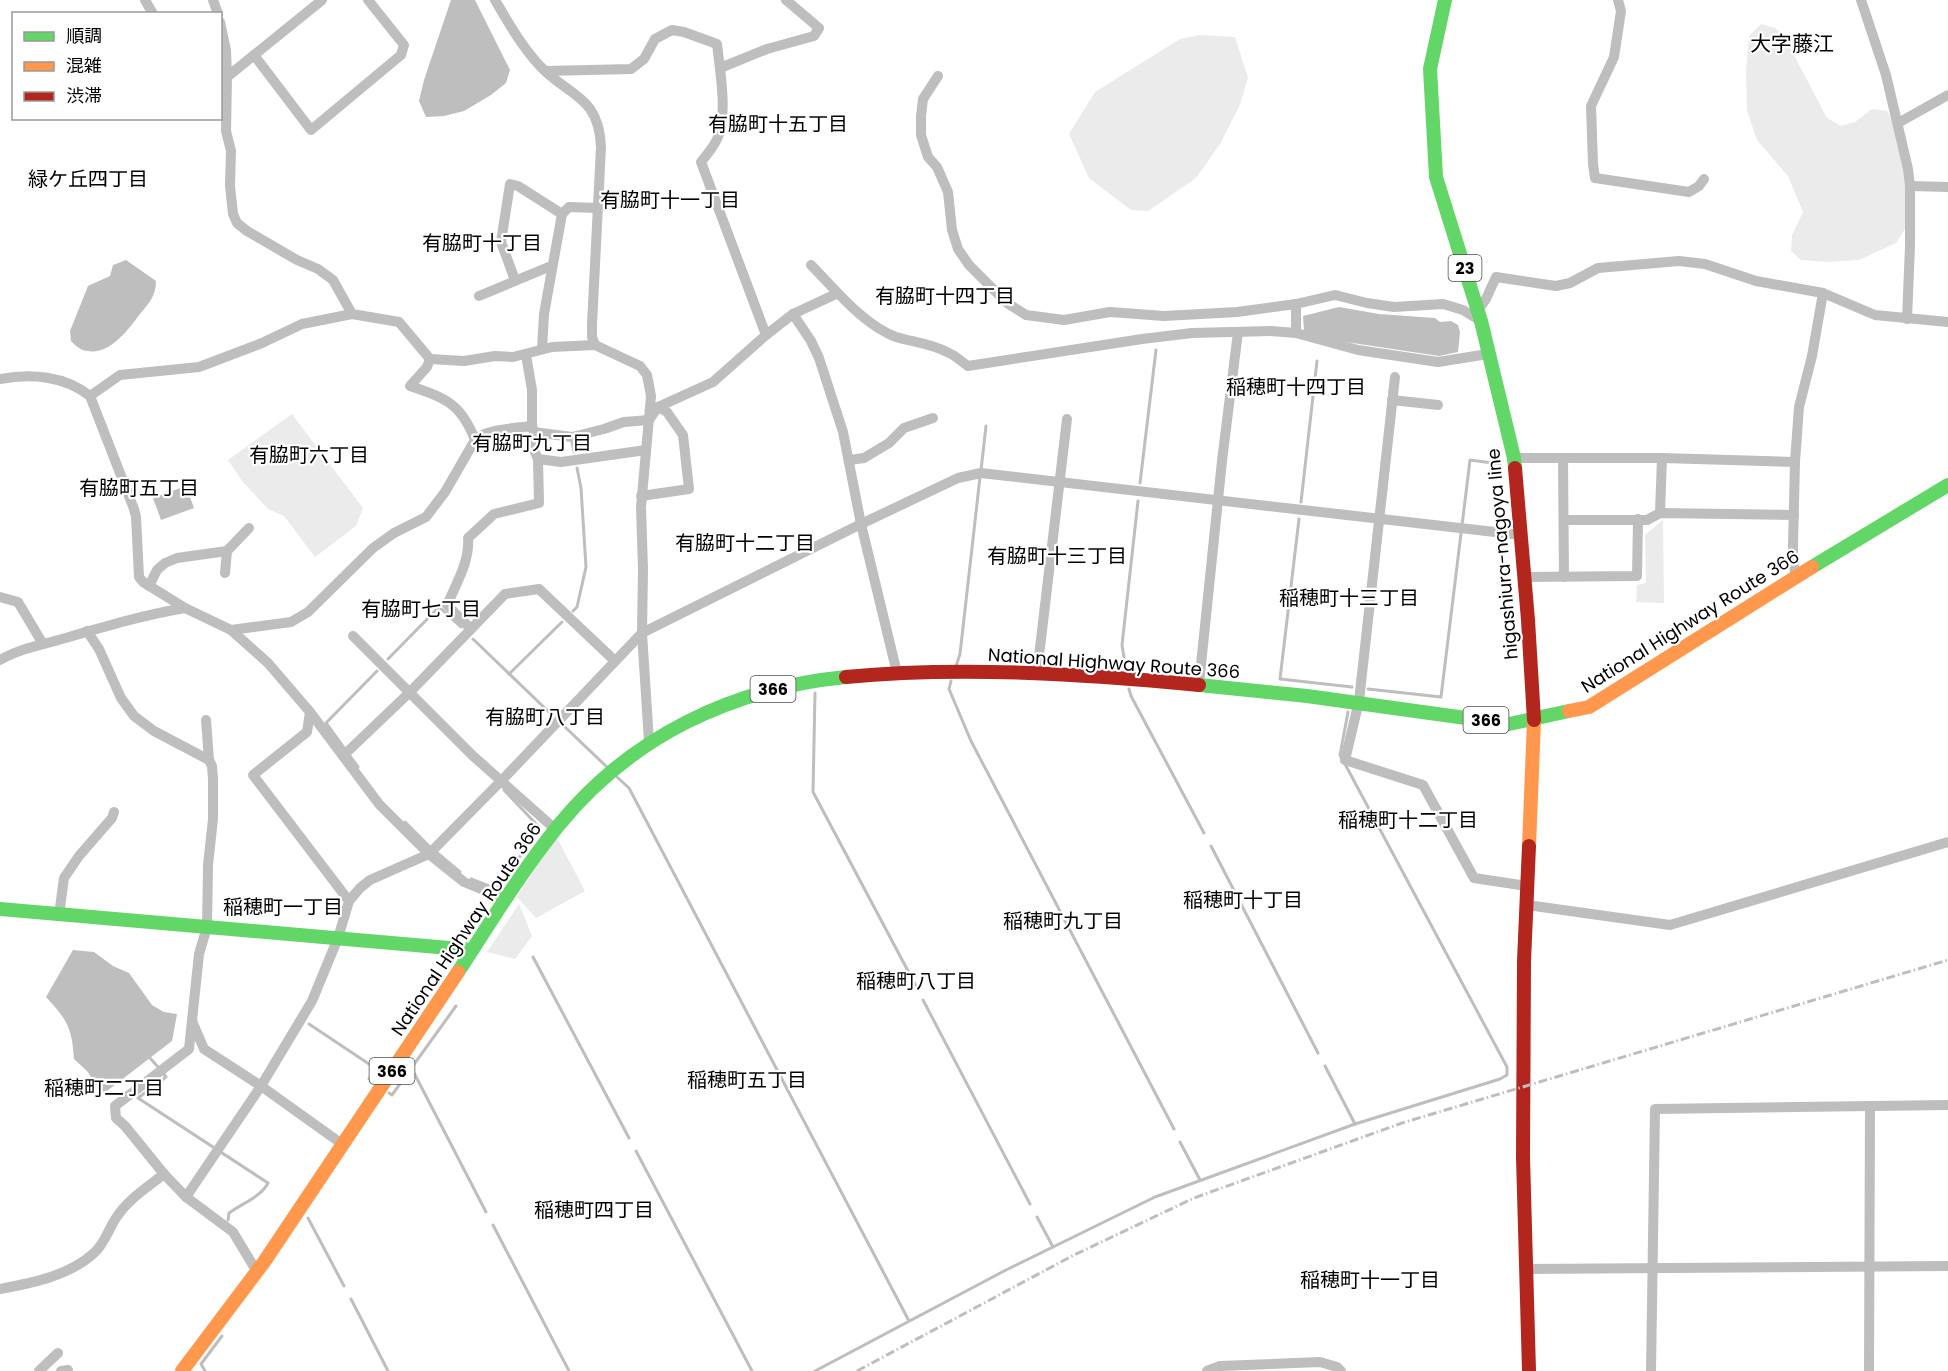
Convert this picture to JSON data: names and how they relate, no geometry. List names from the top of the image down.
{
  "streets": {
    "main road": [
      "23",
      "higashiura-nagoya line",
      "National Highway Route 366",
      "366"
    ]
  },
  "crossings": [
    ["higashiura-nagoya line", "National Highway Route 366"]
  ],
  "districts": [
    "大字藤江",
    "有脇町十五丁目",
    "緑ケ丘四丁目",
    "有脇町十一丁目",
    "有脇町十丁目",
    "有脇町十四丁目",
    "稲穂町十四丁目",
    "有脇町九丁目",
    "有脇町六丁目",
    "有脇町五丁目",
    "有脇町十二丁目",
    "有脇町十三丁目",
    "稲穂町十三丁目",
    "有脇町七丁目",
    "有脇町八丁目",
    "稲穂町十二丁目",
    "稲穂町十丁目",
    "稲穂町一丁目",
    "稲穂町九丁目",
    "稲穂町八丁目",
    "稲穂町五丁目",
    "稲穂町二丁目",
    "稲穂町四丁目",
    "稲穂町十一丁目"
  ],
  "legend": ["順調", "混雑", "渋滞"]
}
